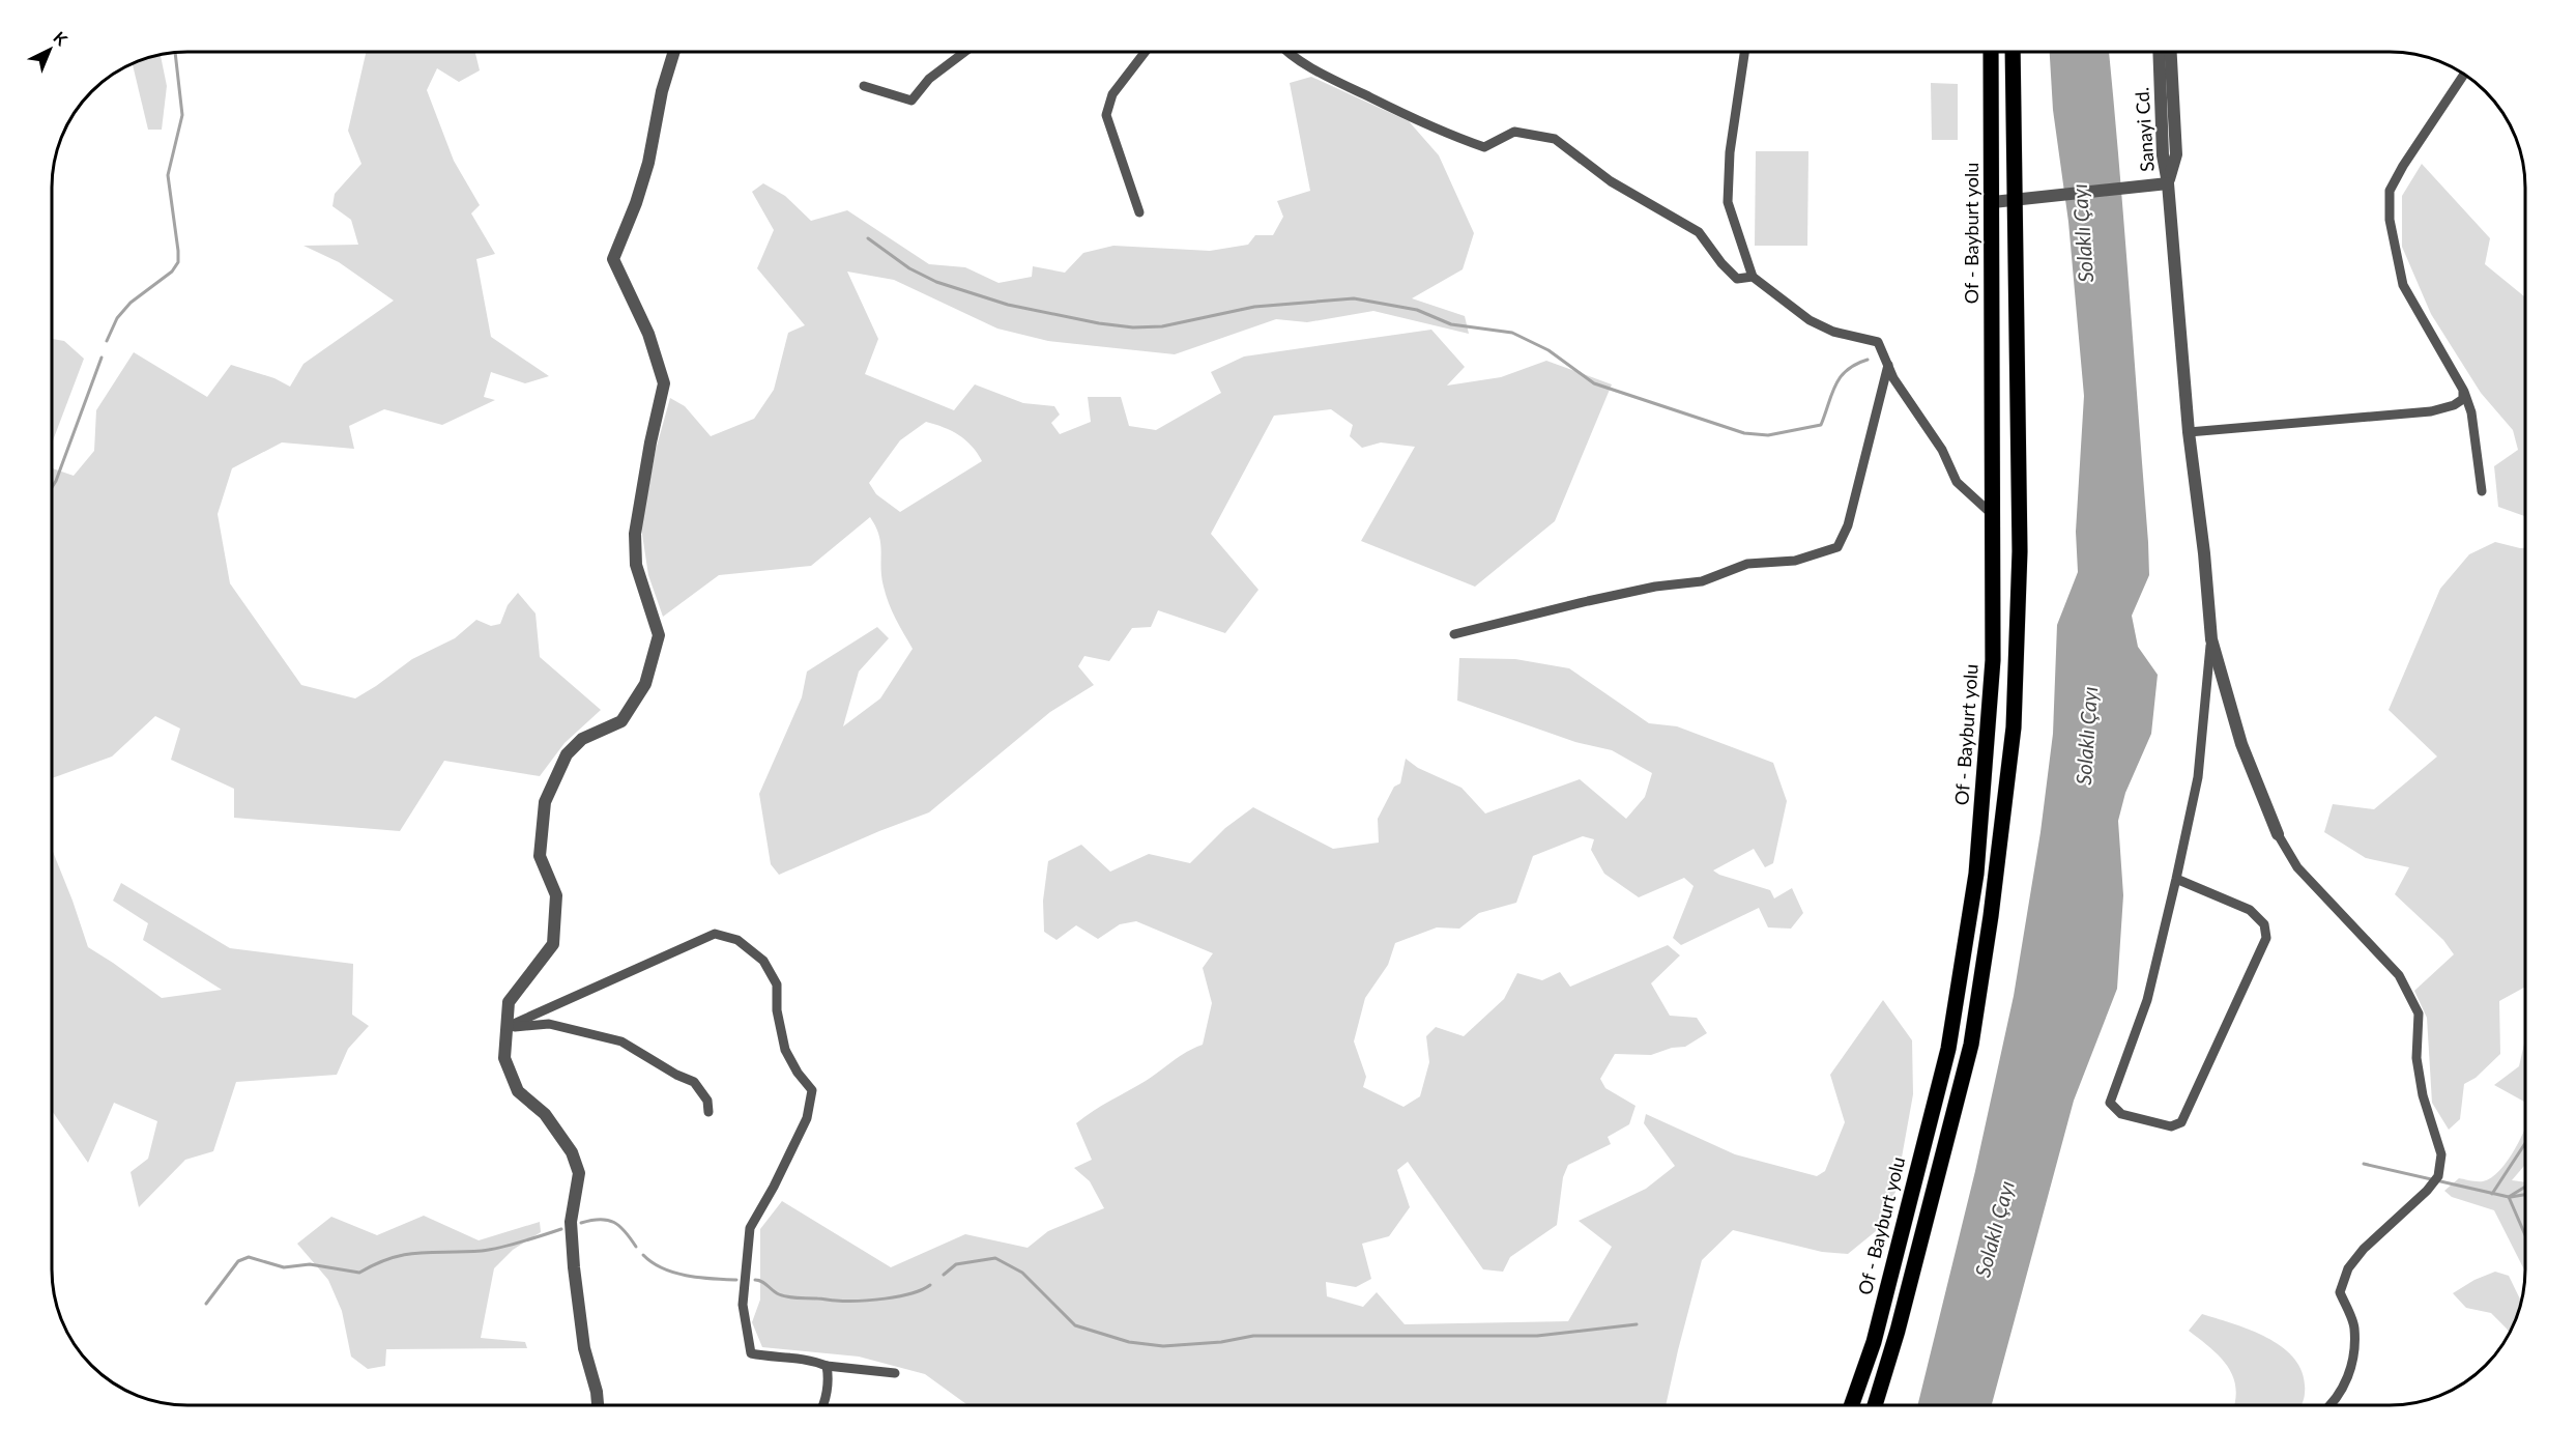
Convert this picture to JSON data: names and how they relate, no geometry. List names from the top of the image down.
{
  "streets": {
    "highway": ["Of - Bayburt yolu"],
    "street": ["Sanayi Cd."]
  },
  "water": ["Solaklı Çayı"],
  "north": "top right"
}
